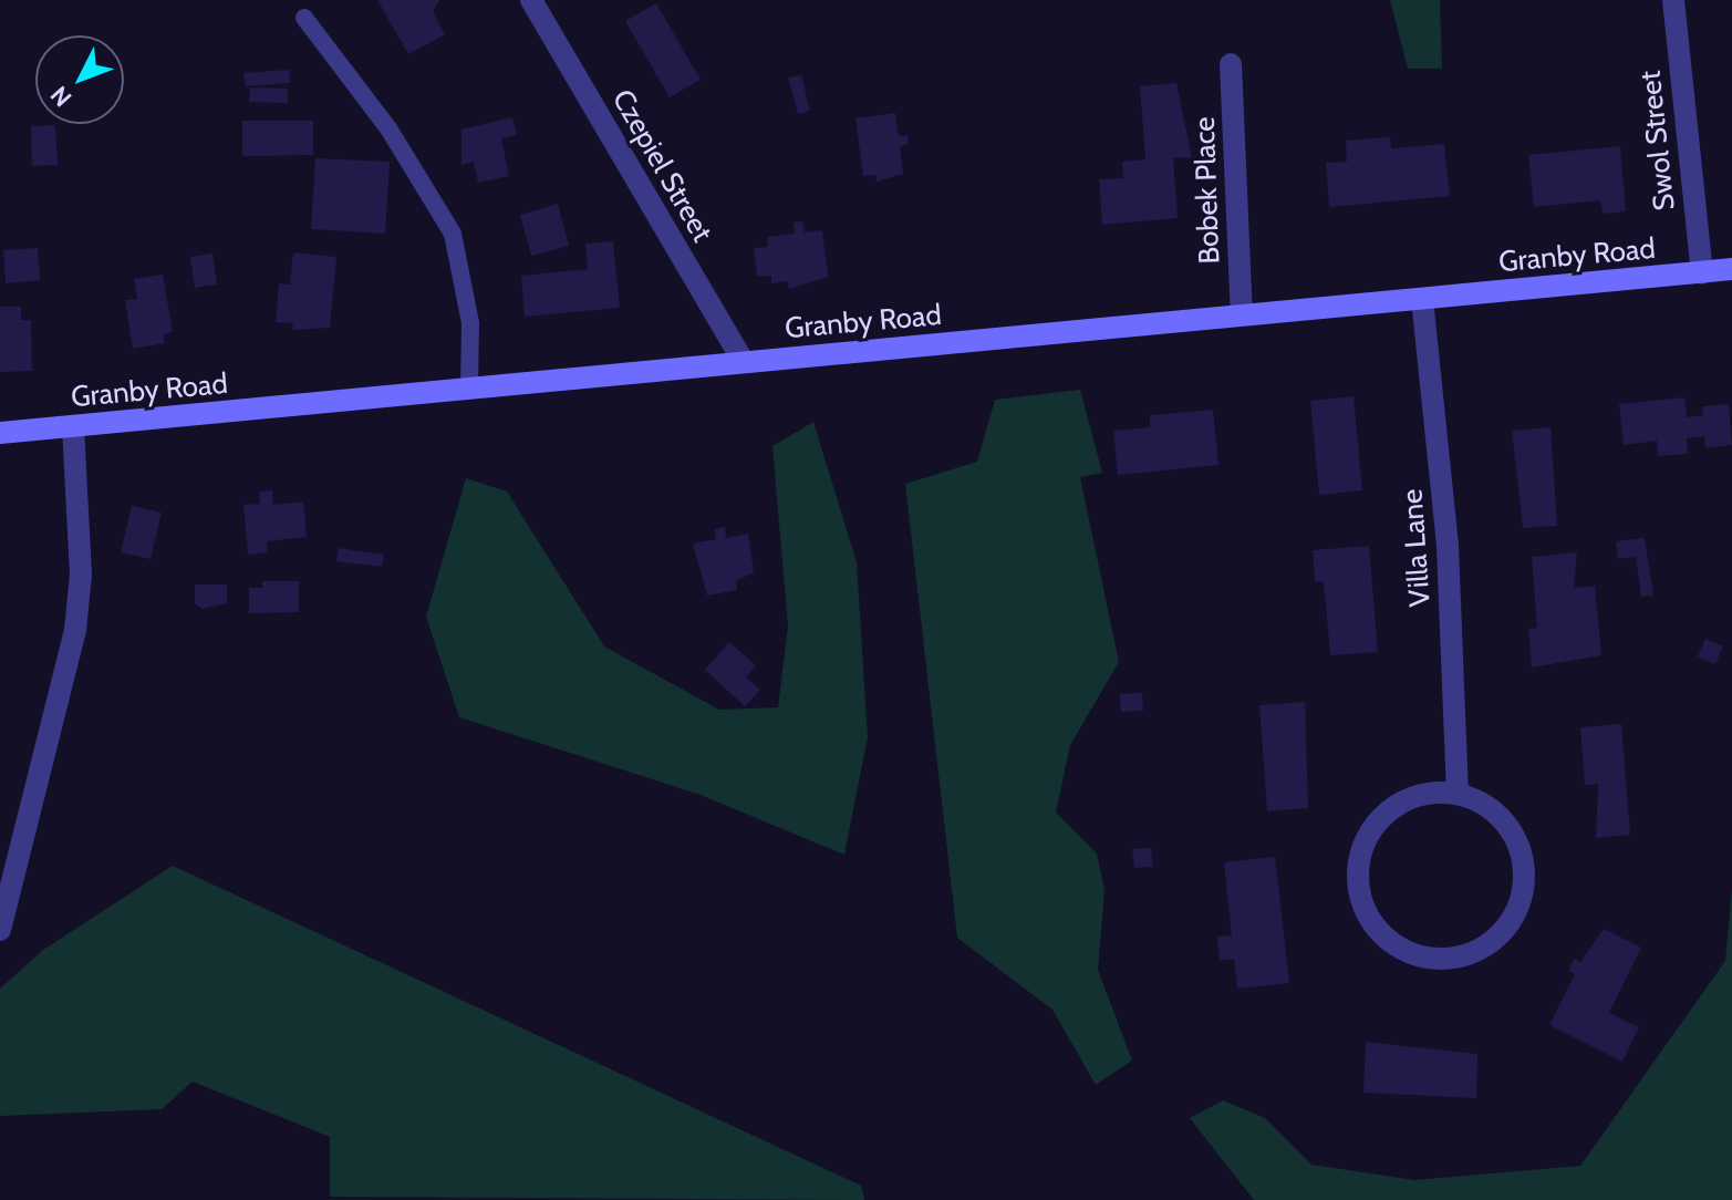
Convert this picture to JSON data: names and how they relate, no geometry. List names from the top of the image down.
{
  "streets": {
    "main road": ["Granby Road"],
    "street": [
      "Swol Street",
      "Czepiel Street",
      "Bobek Place",
      "Villa Lane"
    ]
  },
  "crossings": [
    ["Swol Street", "Granby Road"],
    ["Czepiel Street", "Granby Road"],
    ["Bobek Place", "Granby Road"],
    ["Granby Road", "Villa Lane"]
  ],
  "north": "bottom left"
}
